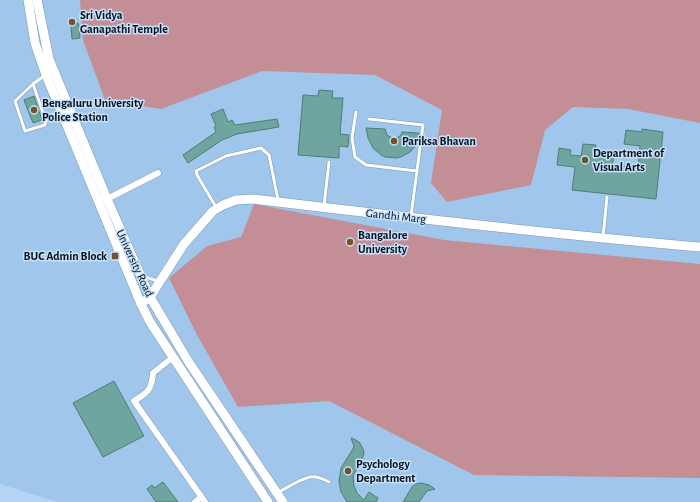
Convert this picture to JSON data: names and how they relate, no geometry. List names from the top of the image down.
{
  "streets": {
    "main road": ["Gandhi Marg", "University Road"]
  },
  "crossings": [
    ["Gandhi Marg", "University Road"]
  ],
  "places": {
    "other": [
      "Sri Vidya Ganapathi Temple",
      "Bengaluru University Police Station",
      "Pariksa Bhavan",
      "Department of Visual Arts",
      "Bangalore University",
      "Psychology Department"
    ],
    "transit": ["BUC Admin Block"]
  }
}
